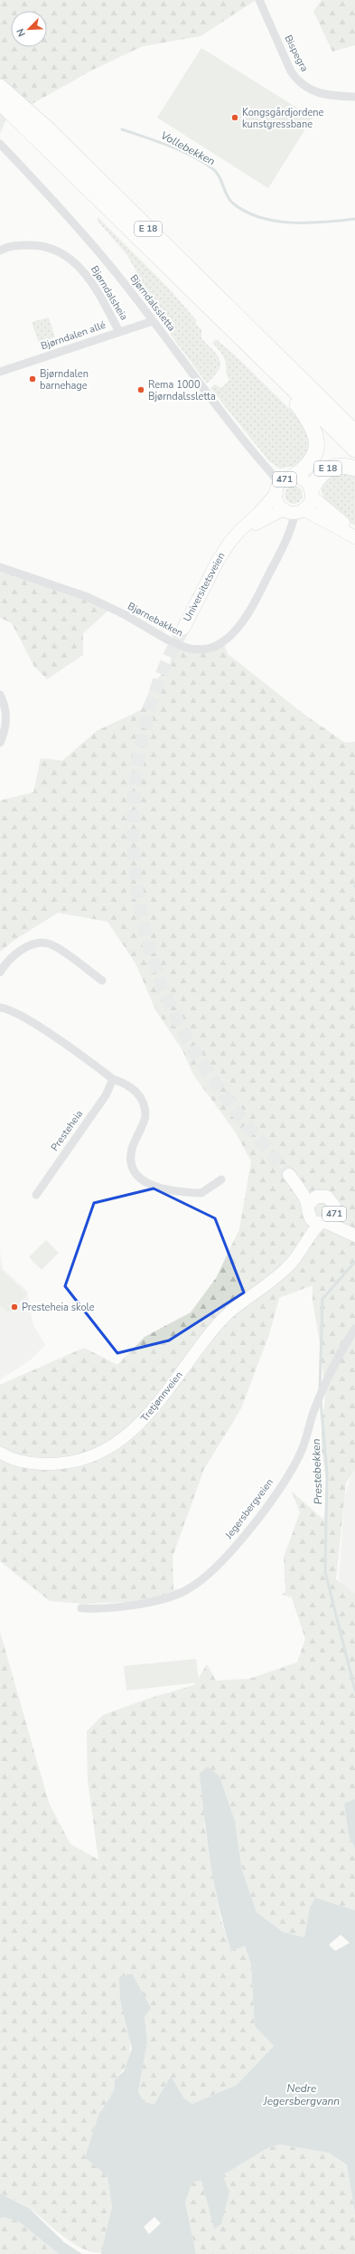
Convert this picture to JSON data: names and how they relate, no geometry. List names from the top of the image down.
{
  "streets": {
    "highway": ["E 18"],
    "main road": ["471", "Universitetsveien"],
    "street": [
      "Bispegra",
      "Bjørndalsheia",
      "Bjørndalssletta",
      "Bjørndalen allé",
      "Bjørnebakken",
      "Presteheia",
      "Tretjønnveien",
      "Jegersbergveien"
    ]
  },
  "crossings": [
    ["E 18", "Bjørndalssletta"],
    ["E 18", "471"],
    ["E 18", "Universitetsveien"],
    ["E 18", "Bjørnebakken"],
    ["Bjørndalsheia", "Bjørndalen allé"],
    ["Bjørndalssletta", "Bjørndalen allé"],
    ["Bjørndalssletta", "471"],
    ["Bjørndalssletta", "Universitetsveien"],
    ["Bjørndalssletta", "Bjørnebakken"],
    ["471", "Universitetsveien"],
    ["471", "Bjørnebakken"],
    ["471", "Tretjønnveien"],
    ["Universitetsveien", "Bjørnebakken"]
  ],
  "water": ["Vollebekken", "Prestebekken", "Nedre Jegersbergvann"],
  "places": [
    "Kongsgårdjordene kunstgressbane",
    "Bjørndalen barnehage",
    "Rema 1000 Bjørndalssletta",
    "Presteheia skole"
  ],
  "north": "bottom left"
}
